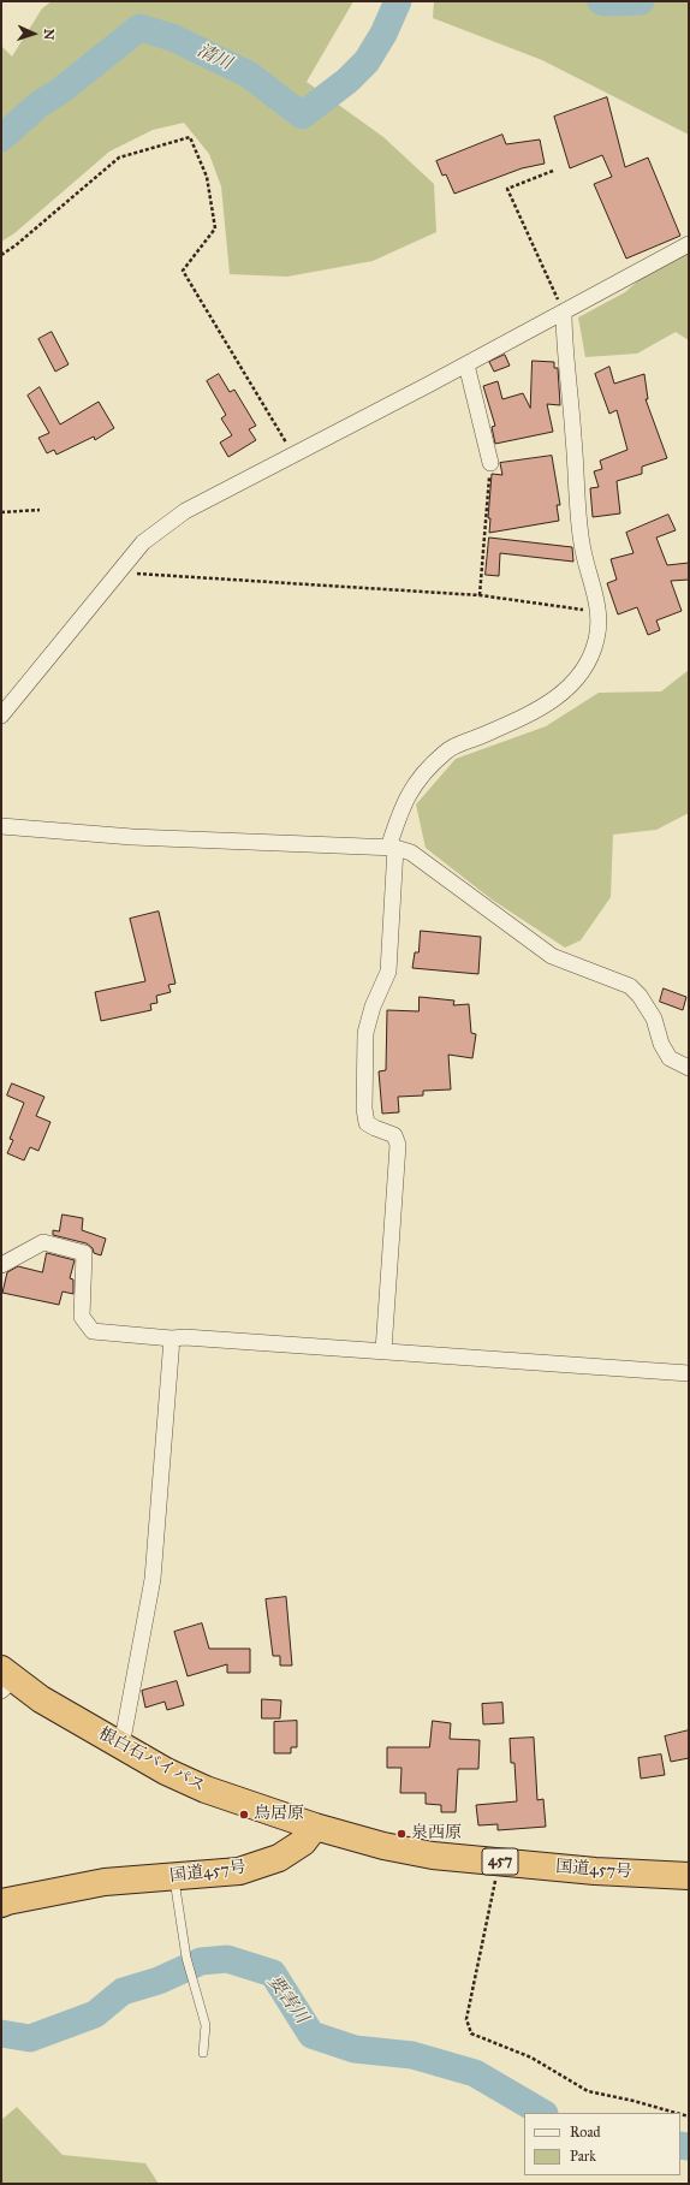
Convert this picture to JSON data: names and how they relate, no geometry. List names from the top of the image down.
{
  "streets": {
    "highway": ["根白石バイパス", "457", "国道457号"]
  },
  "crossings": [
    ["根白石バイパス", "国道457号"]
  ],
  "water": ["清川", "要害川"],
  "places": ["鳥居原", "泉西原"],
  "legend": ["Road", "Park"],
  "north": "right"
}
